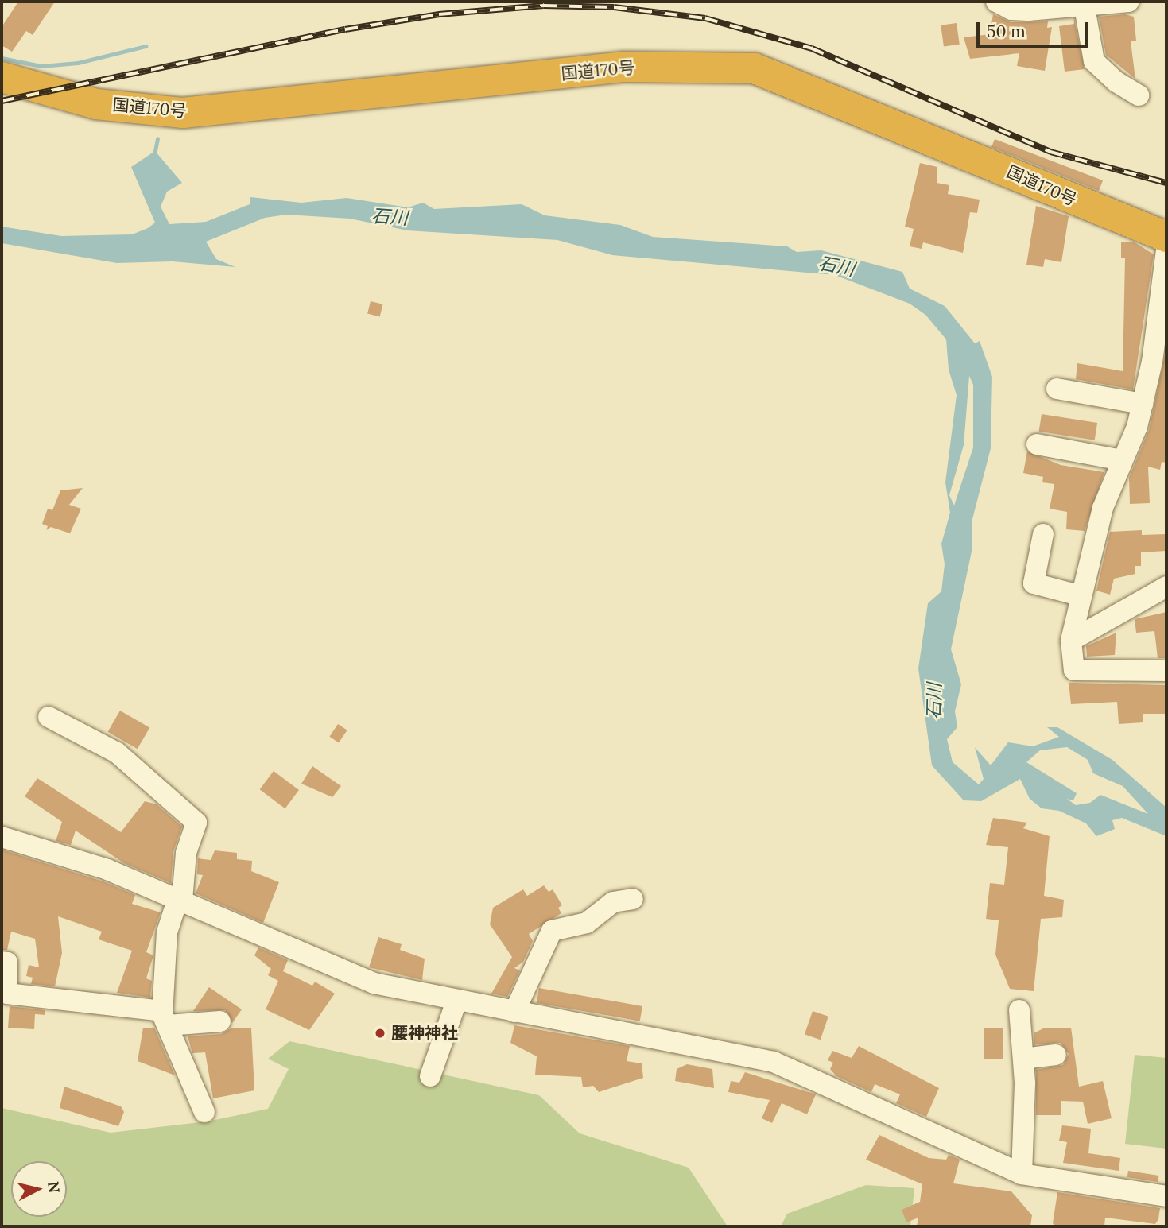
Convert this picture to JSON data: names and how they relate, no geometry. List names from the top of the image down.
{
  "streets": {
    "highway": ["国道170号"]
  },
  "water": ["石川"],
  "places": ["腰神神社"],
  "scale_bar": "50 m",
  "north": "right"
}
